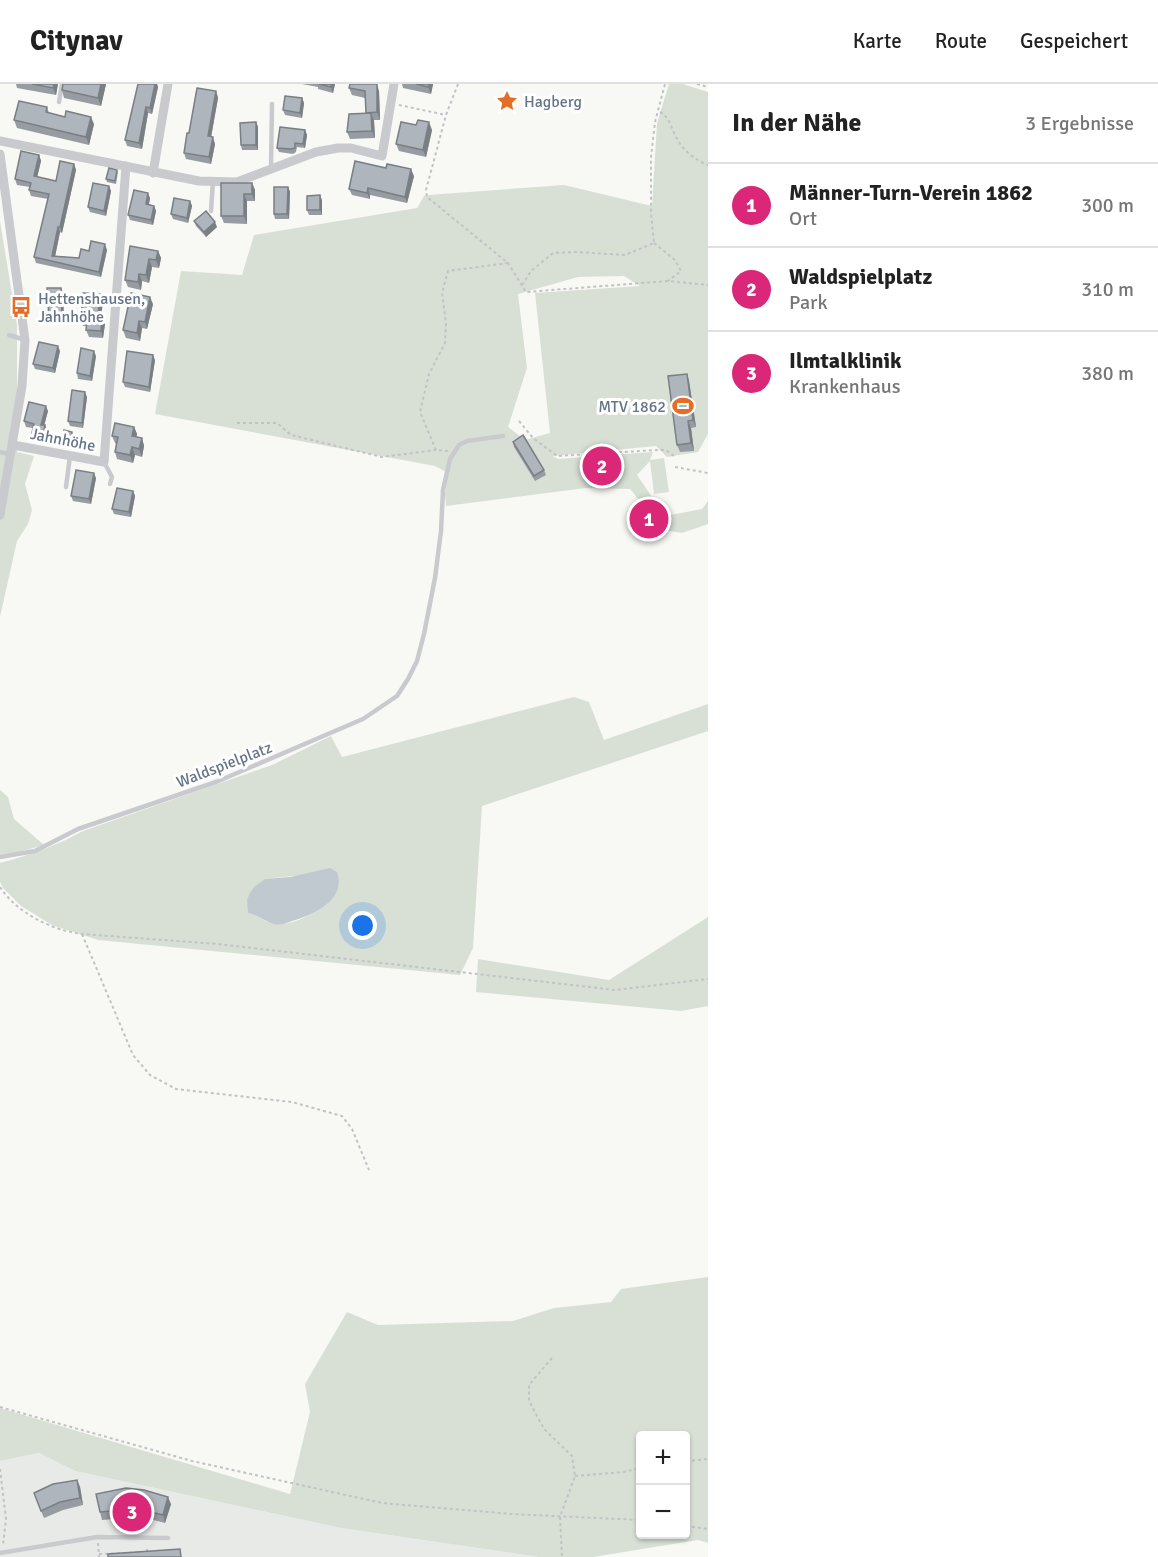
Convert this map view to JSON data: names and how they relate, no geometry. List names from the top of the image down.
{
  "streets": {
    "street": ["Jahnhöhe"],
    "lane": ["Waldspielplatz"]
  },
  "places": {
    "place": ["Hagberg"],
    "bus stop": ["Hettenshausen, Jahnhöhe"],
    "sports": ["MTV 1862"]
  },
  "page": {
    "header": "Citynav",
    "nav": ["Karte", "Route", "Gespeichert"],
    "heading": ["In der Nähe", "3 Ergebnisse"],
    "list": [
      {
        "mark": "1",
        "name": "Männer-Turn-Verein 1862",
        "note": "Ort",
        "value": "300 m"
      },
      {
        "mark": "2",
        "name": "Waldspielplatz",
        "note": "Park",
        "value": "310 m"
      },
      {
        "mark": "3",
        "name": "Ilmtalklinik",
        "note": "Krankenhaus",
        "value": "380 m"
      }
    ],
    "pins": ["2", "1", "3"],
    "map_buttons": ["+", "−"]
  }
}
